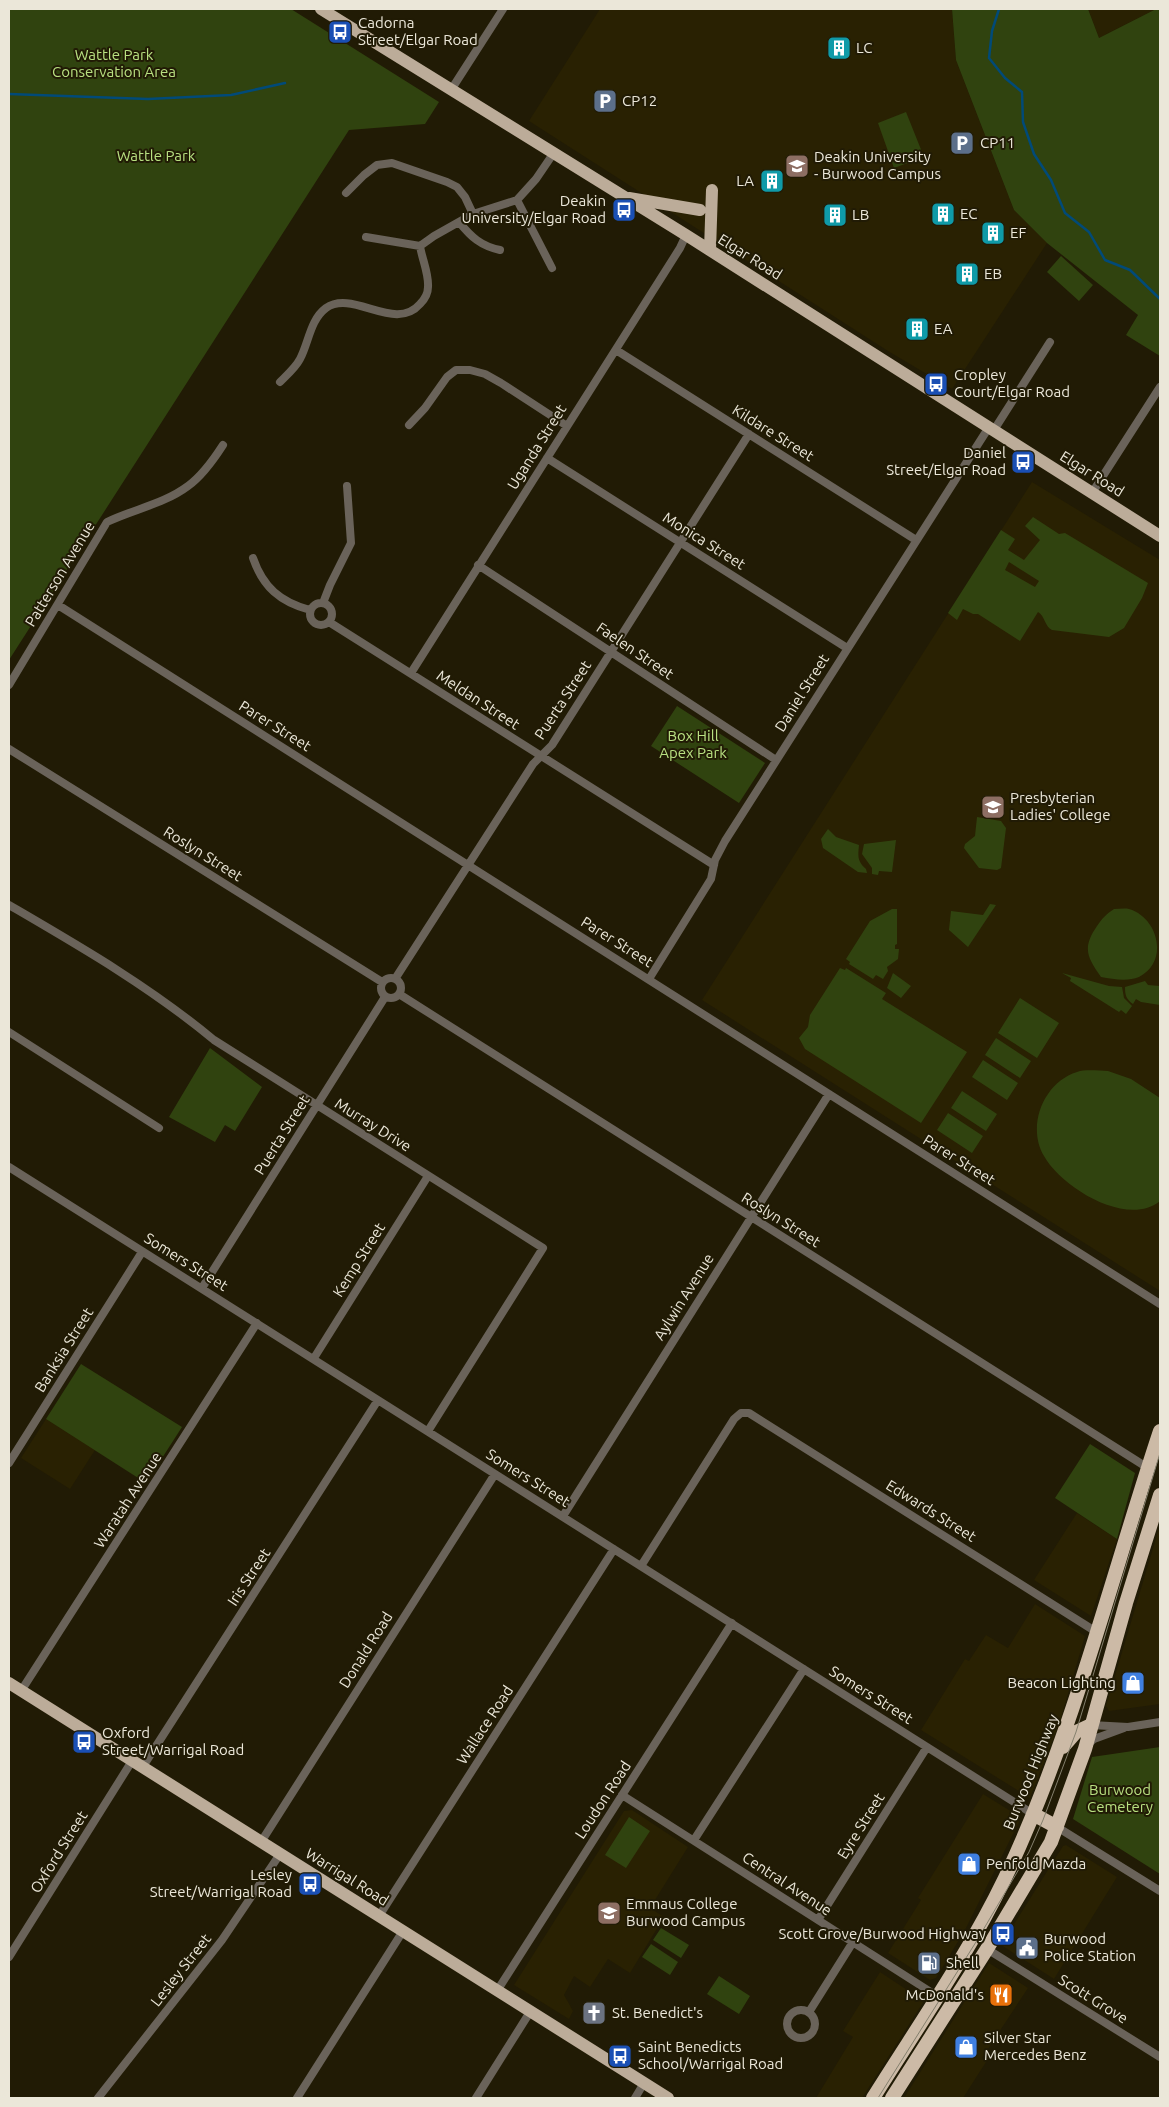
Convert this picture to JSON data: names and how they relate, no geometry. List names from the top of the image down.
{
  "streets": {
    "highway": ["Burwood Highway"],
    "main road": ["Elgar Road", "Warrigal Road"],
    "street": [
      "Kildare Street",
      "Uganda Street",
      "Monica Street",
      "Patterson Avenue",
      "Faelen Street",
      "Daniel Street",
      "Meldan Street",
      "Puerta Street",
      "Parer Street",
      "Roslyn Street",
      "Murray Drive",
      "Kemp Street",
      "Somers Street",
      "Aylwin Avenue",
      "Banksia Street",
      "Waratah Avenue",
      "Edwards Street",
      "Iris Street",
      "Donald Road",
      "Wallace Road",
      "Loudon Road",
      "Eyre Street",
      "Oxford Street",
      "Central Avenue",
      "Lesley Street",
      "Scott Grove"
    ]
  },
  "crossings": [
    ["Elgar Road", "Uganda Street"],
    ["Elgar Road", "Daniel Street"],
    ["Kildare Street", "Uganda Street"],
    ["Kildare Street", "Daniel Street"],
    ["Kildare Street", "Puerta Street"],
    ["Uganda Street", "Monica Street"],
    ["Uganda Street", "Faelen Street"],
    ["Uganda Street", "Meldan Street"],
    ["Monica Street", "Daniel Street"],
    ["Monica Street", "Puerta Street"],
    ["Patterson Avenue", "Parer Street"],
    ["Faelen Street", "Daniel Street"],
    ["Faelen Street", "Puerta Street"],
    ["Daniel Street", "Meldan Street"],
    ["Daniel Street", "Parer Street"],
    ["Meldan Street", "Puerta Street"],
    ["Puerta Street", "Parer Street"],
    ["Puerta Street", "Roslyn Street"],
    ["Puerta Street", "Murray Drive"],
    ["Puerta Street", "Somers Street"],
    ["Parer Street", "Aylwin Avenue"],
    ["Roslyn Street", "Aylwin Avenue"],
    ["Roslyn Street", "Burwood Highway"],
    ["Murray Drive", "Kemp Street"],
    ["Murray Drive", "Somers Street"],
    ["Kemp Street", "Somers Street"],
    ["Somers Street", "Aylwin Avenue"],
    ["Somers Street", "Banksia Street"],
    ["Somers Street", "Waratah Avenue"],
    ["Somers Street", "Edwards Street"],
    ["Somers Street", "Iris Street"],
    ["Somers Street", "Donald Road"],
    ["Somers Street", "Wallace Road"],
    ["Somers Street", "Burwood Highway"],
    ["Somers Street", "Loudon Road"],
    ["Somers Street", "Eyre Street"],
    ["Waratah Avenue", "Warrigal Road"],
    ["Edwards Street", "Burwood Highway"],
    ["Iris Street", "Oxford Street"],
    ["Iris Street", "Warrigal Road"],
    ["Donald Road", "Warrigal Road"],
    ["Wallace Road", "Warrigal Road"],
    ["Burwood Highway", "Central Avenue"],
    ["Loudon Road", "Warrigal Road"],
    ["Loudon Road", "Central Avenue"],
    ["Eyre Street", "Central Avenue"],
    ["Oxford Street", "Warrigal Road"],
    ["Warrigal Road", "Lesley Street"]
  ],
  "parks": [
    "Wattle Park Conservation Area",
    "Wattle Park",
    "Box Hill Apex Park",
    "Burwood Cemetery"
  ],
  "places": {
    "bus stop": [
      "Cadorna Street/Elgar Road",
      "Deakin University/Elgar Road",
      "Cropley Court/Elgar Road",
      "Daniel Street/Elgar Road",
      "Oxford Street/Warrigal Road",
      "Lesley Street/Warrigal Road",
      "Scott Grove/Burwood Highway",
      "Saint Benedicts School/Warrigal Road"
    ],
    "building": [
      "LC",
      "LA",
      "EC",
      "LB",
      "EF",
      "EB",
      "EA"
    ],
    "parking": ["CP12", "CP11"],
    "school or university": ["Deakin University - Burwood Campus", "Presbyterian Ladies' College", "Emmaus College Burwood Campus"],
    "shop": ["Beacon Lighting", "Penfold Mazda", "Silver Star Mercedes Benz"],
    "public building": ["Burwood Police Station"],
    "fuel station": ["Shell"],
    "restaurant": ["McDonald's"],
    "church": ["St. Benedict's"]
  }
}
